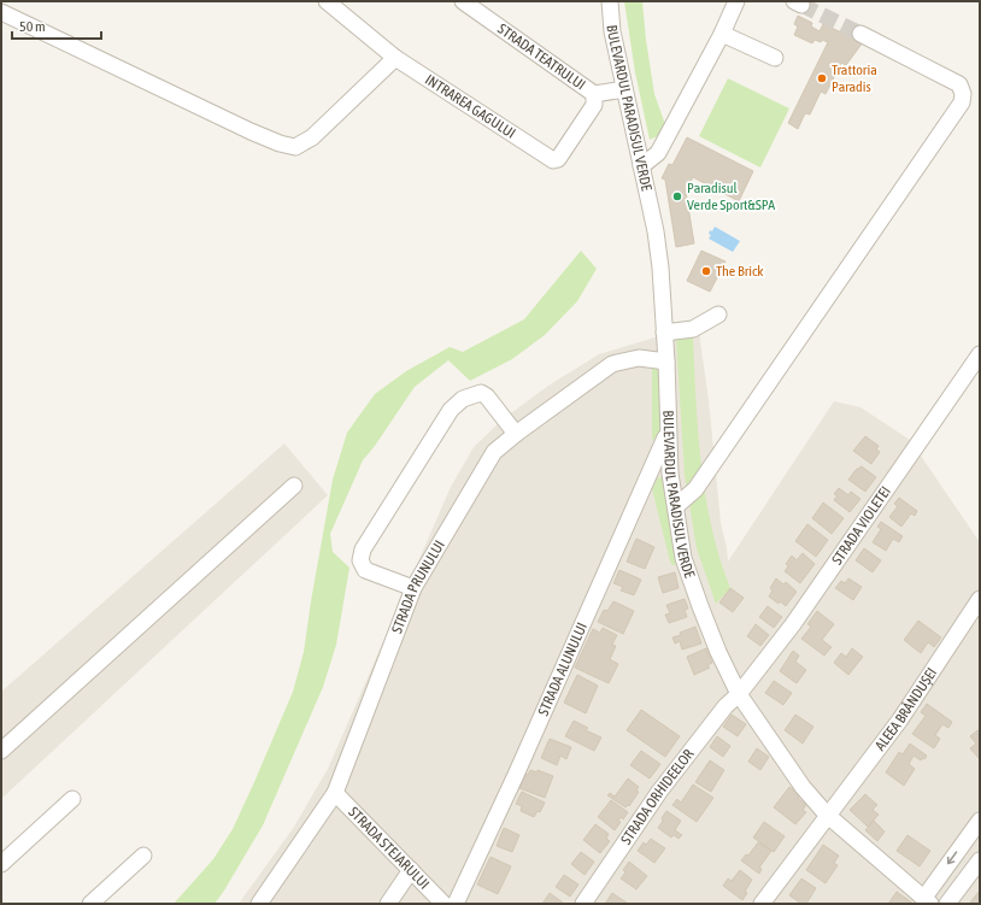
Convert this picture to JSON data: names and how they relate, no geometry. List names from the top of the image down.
{
  "streets": {
    "street": [
      "STRADA TEATRULUI",
      "INTRAREA GAGULUI",
      "BULEVARDUL PARADISUL VERDE",
      "STRADA VIOLETEI",
      "STRADA PRUNULUI",
      "STRADA ALUNULUI",
      "ALEEA BRÂNDUȘEI",
      "STRADA ORHIDEELOR",
      "STRADA STEJARULUI"
    ]
  },
  "crossings": [
    ["STRADA TEATRULUI", "INTRAREA GAGULUI"],
    ["STRADA TEATRULUI", "BULEVARDUL PARADISUL VERDE"],
    ["BULEVARDUL PARADISUL VERDE", "STRADA VIOLETEI"],
    ["BULEVARDUL PARADISUL VERDE", "STRADA PRUNULUI"],
    ["BULEVARDUL PARADISUL VERDE", "STRADA ALUNULUI"],
    ["BULEVARDUL PARADISUL VERDE", "ALEEA BRÂNDUȘEI"],
    ["BULEVARDUL PARADISUL VERDE", "STRADA ORHIDEELOR"],
    ["STRADA VIOLETEI", "STRADA ORHIDEELOR"],
    ["STRADA PRUNULUI", "STRADA STEJARULUI"]
  ],
  "places": ["Trattoria Paradis", "Paradisul Verde Sport&SPA", "The Brick"],
  "scale_bar": "50 m"
}
